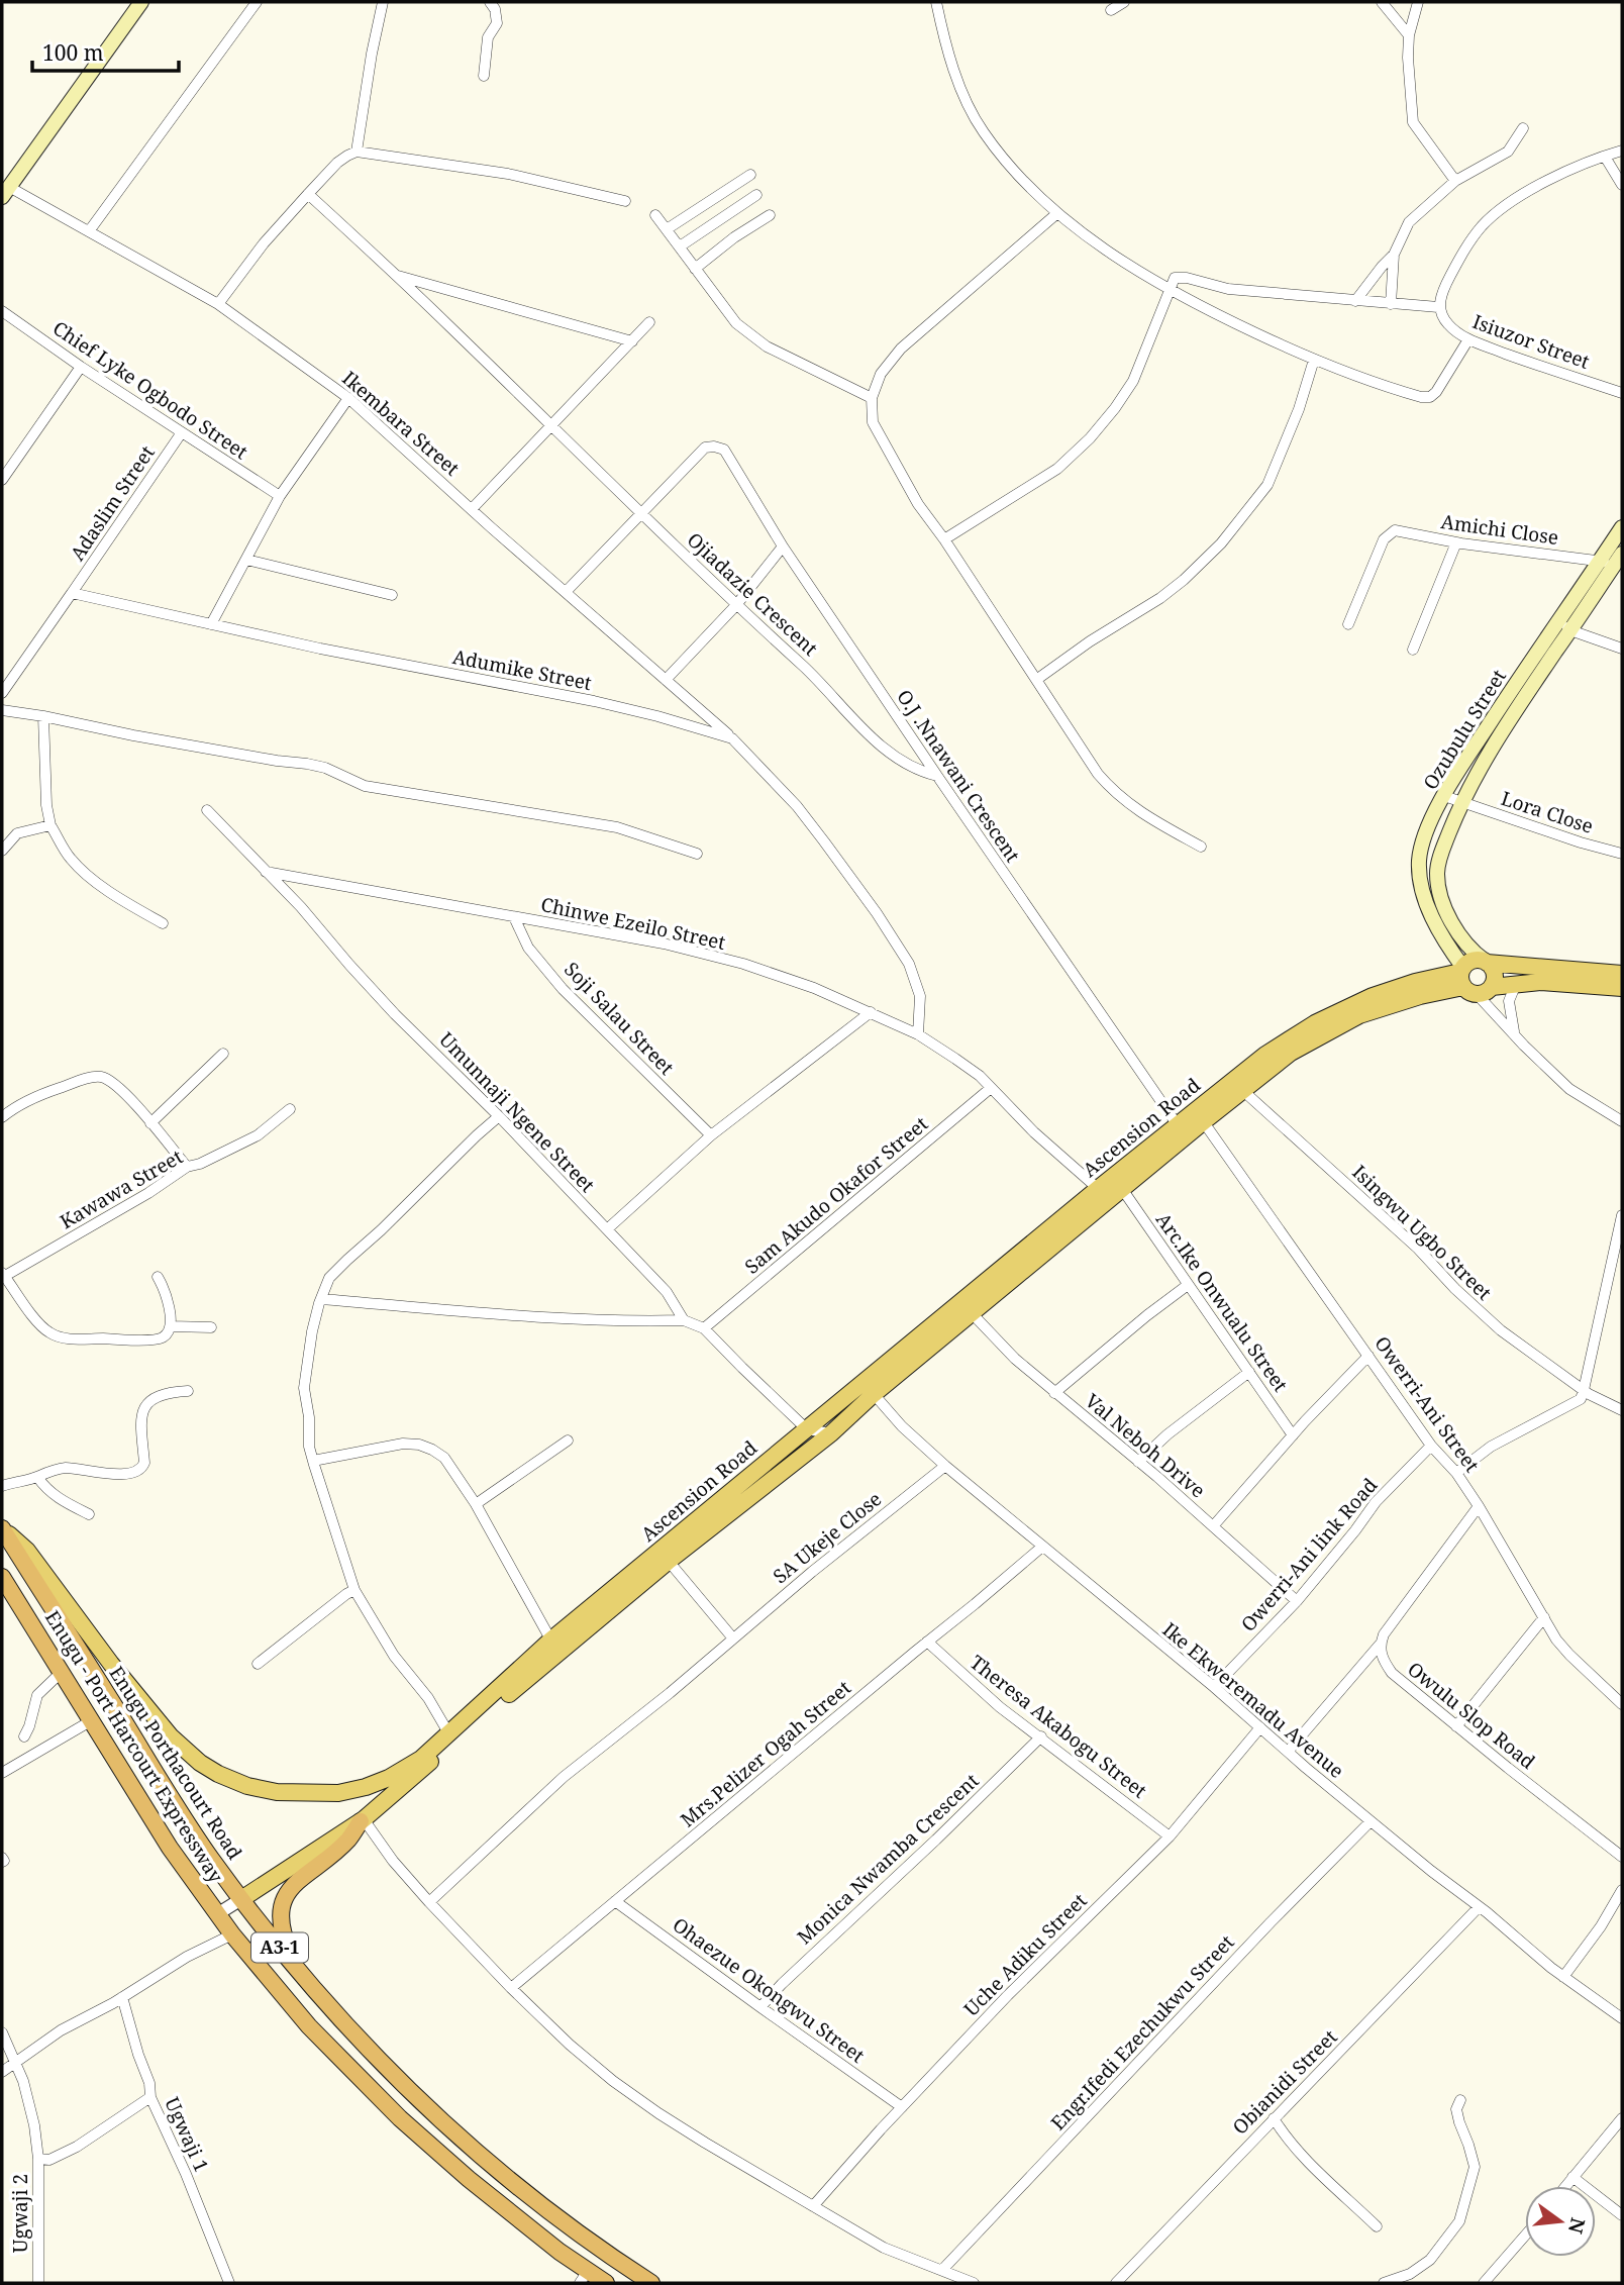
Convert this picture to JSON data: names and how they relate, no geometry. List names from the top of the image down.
{
  "streets": {
    "highway": ["Enugu - Port Harcourt Expressway", "Enugu Porthacourt Road", "A3-1"],
    "main road": ["Ozubulu Street", "Ascension Road"],
    "street": [
      "Isiuzor Street",
      "Chief Lyke Ogbodo Street",
      "Ikembara Street",
      "Adaslim Street",
      "Amichi Close",
      "Ojiadazie Crescent",
      "Adumike Street",
      "O.J .Nnawani Crescent",
      "Lora Close",
      "Chinwe Ezeilo Street",
      "Soji Salau Street",
      "Umunnaji Ngene Street",
      "Kawawa Street",
      "Sam Akudo Okafor Street",
      "Isingwu Ugbo Street",
      "Arc.Ike Onwualu Street",
      "Owerri-Ani Street",
      "Val Neboh Drive",
      "SA Ukeje Close",
      "Owerri-Ani link Road",
      "Ike Ekweremadu Avenue",
      "Owulu Slop Road",
      "Theresa Akabogu Street",
      "Mrs.Pelizer Ogah Street",
      "Monica Nwamba Crescent",
      "Uche Adiku Street",
      "Ohaezue Okongwu Street",
      "Engr.Ifedi Ezechukwu Street",
      "Obianidi Street",
      "Ugwaji 1",
      "Ugwaji 2"
    ]
  },
  "crossings": [
    ["Chief Lyke Ogbodo Street", "Adaslim Street"],
    ["Ikembara Street", "Adumike Street"],
    ["Adaslim Street", "Adumike Street"],
    ["Amichi Close", "Ozubulu Street"],
    ["Ojiadazie Crescent", "O.J .Nnawani Crescent"],
    ["Adumike Street", "Chinwe Ezeilo Street"],
    ["Ozubulu Street", "Lora Close"],
    ["Ozubulu Street", "Ascension Road"],
    ["O.J .Nnawani Crescent", "Ascension Road"],
    ["Chinwe Ezeilo Street", "Soji Salau Street"],
    ["Chinwe Ezeilo Street", "Umunnaji Ngene Street"],
    ["Chinwe Ezeilo Street", "Ascension Road"],
    ["Chinwe Ezeilo Street", "Sam Akudo Okafor Street"],
    ["Ascension Road", "Isingwu Ugbo Street"],
    ["Ascension Road", "Arc.Ike Onwualu Street"],
    ["Ascension Road", "Owerri-Ani Street"],
    ["Ascension Road", "Val Neboh Drive"],
    ["Ascension Road", "Ike Ekweremadu Avenue"],
    ["Ascension Road", "Enugu Porthacourt Road"],
    ["Owerri-Ani Street", "Owerri-Ani link Road"],
    ["Val Neboh Drive", "Owerri-Ani link Road"],
    ["SA Ukeje Close", "Ike Ekweremadu Avenue"],
    ["Owerri-Ani link Road", "Ike Ekweremadu Avenue"],
    ["Ike Ekweremadu Avenue", "Mrs.Pelizer Ogah Street"],
    ["Ike Ekweremadu Avenue", "Uche Adiku Street"],
    ["Ike Ekweremadu Avenue", "Engr.Ifedi Ezechukwu Street"],
    ["Ike Ekweremadu Avenue", "Obianidi Street"],
    ["Theresa Akabogu Street", "Mrs.Pelizer Ogah Street"],
    ["Theresa Akabogu Street", "Monica Nwamba Crescent"],
    ["Theresa Akabogu Street", "Uche Adiku Street"],
    ["Mrs.Pelizer Ogah Street", "Ohaezue Okongwu Street"],
    ["Monica Nwamba Crescent", "Ohaezue Okongwu Street"],
    ["Uche Adiku Street", "Ohaezue Okongwu Street"]
  ],
  "scale_bar": "100 m",
  "north": "right"
}
